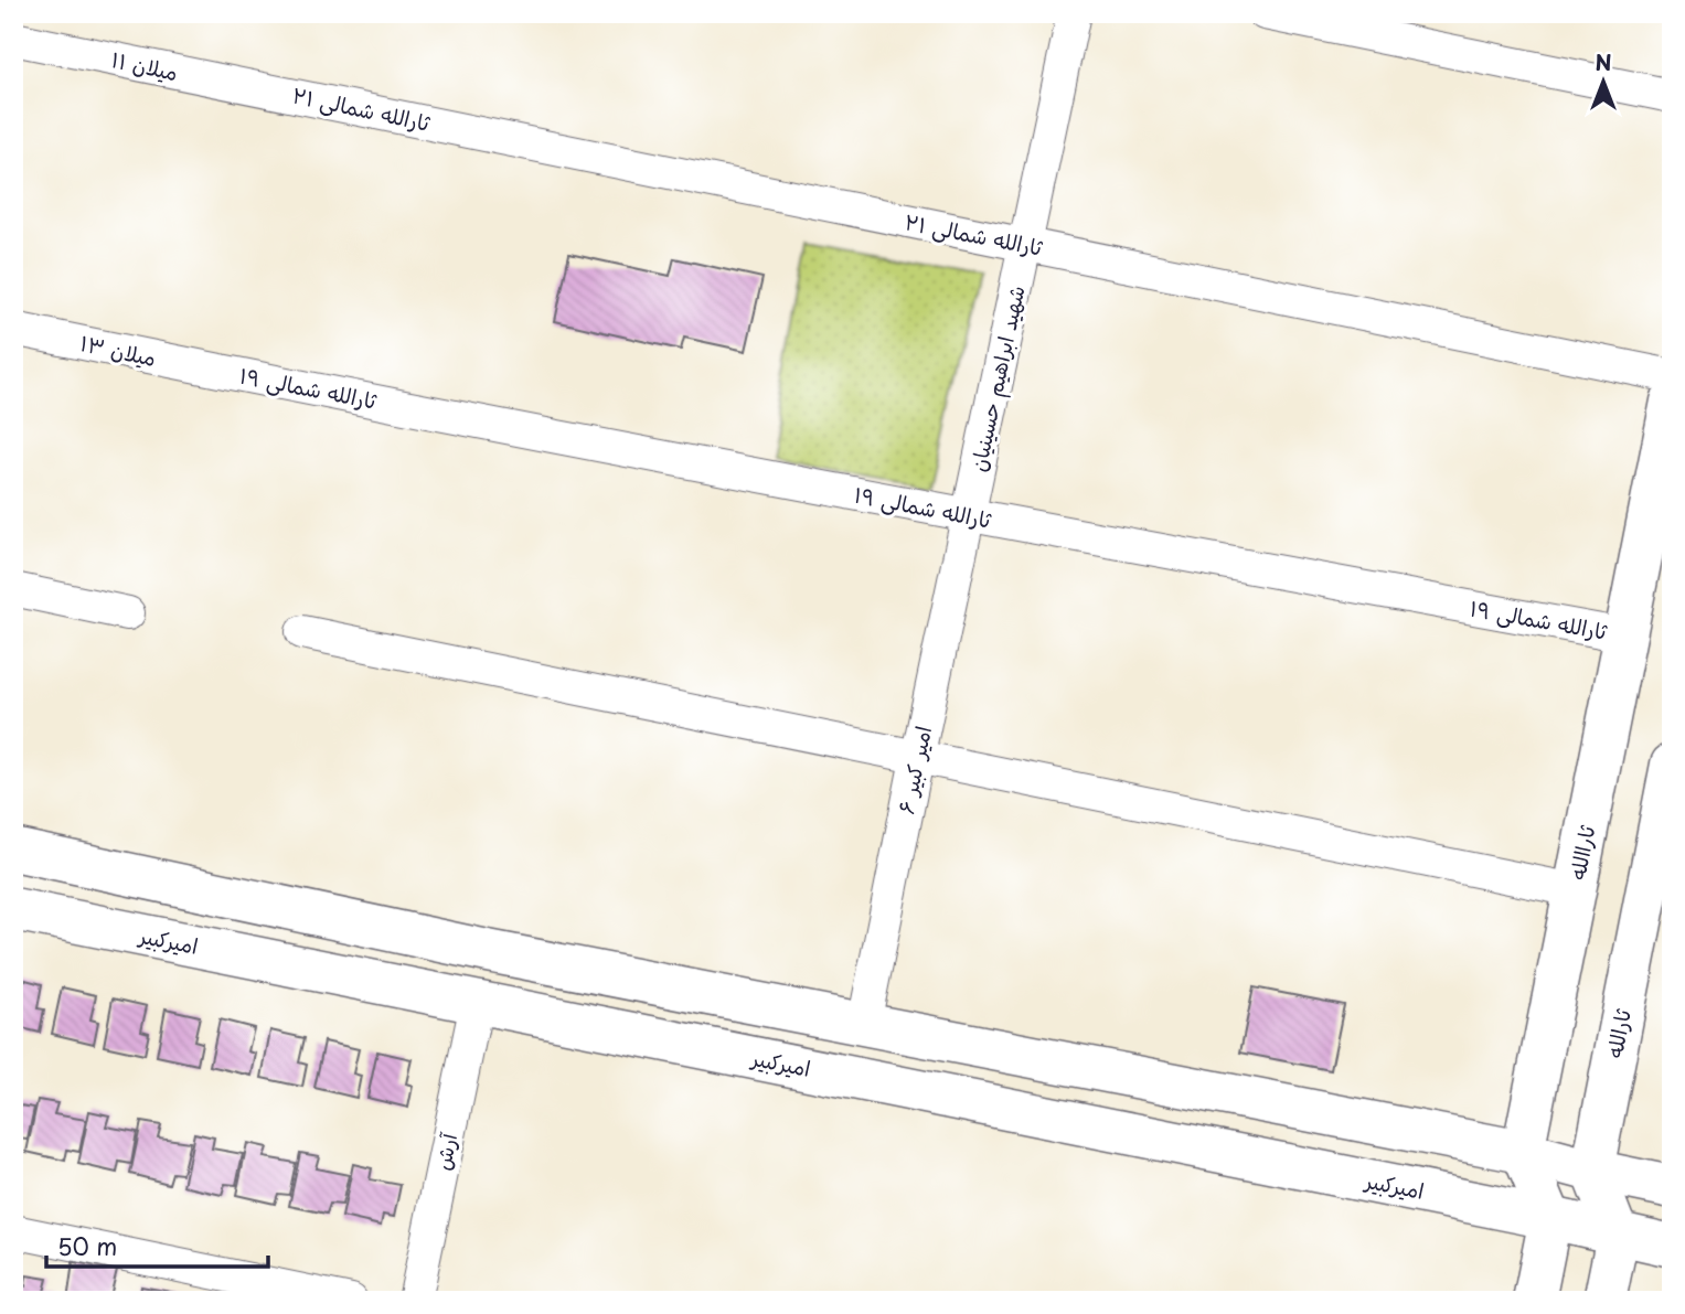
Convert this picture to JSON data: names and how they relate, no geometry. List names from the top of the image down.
{
  "streets": {
    "street": [
      "میلان ۱۱",
      "ثارالله شمالی ۲۱",
      "میلان ۱۳",
      "شهید ابراهیم حسینیان",
      "ثارالله شمالی ۱۹",
      "امیر کبیر ۶",
      "ثاراالله",
      "امیرکبیر",
      "ثارالله",
      "آرش"
    ]
  },
  "crossings": [
    ["میلان ۱۱", "ثارالله شمالی ۲۱"],
    ["ثارالله شمالی ۲۱", "شهید ابراهیم حسینیان"],
    ["میلان ۱۳", "ثارالله شمالی ۱۹"],
    ["شهید ابراهیم حسینیان", "ثارالله شمالی ۱۹"],
    ["شهید ابراهیم حسینیان", "امیر کبیر ۶"],
    ["ثارالله شمالی ۱۹", "امیر کبیر ۶"],
    ["ثارالله شمالی ۱۹", "ثاراالله"],
    ["امیرکبیر", "آرش"]
  ],
  "scale_bar": "50 m",
  "north": "top"
}
